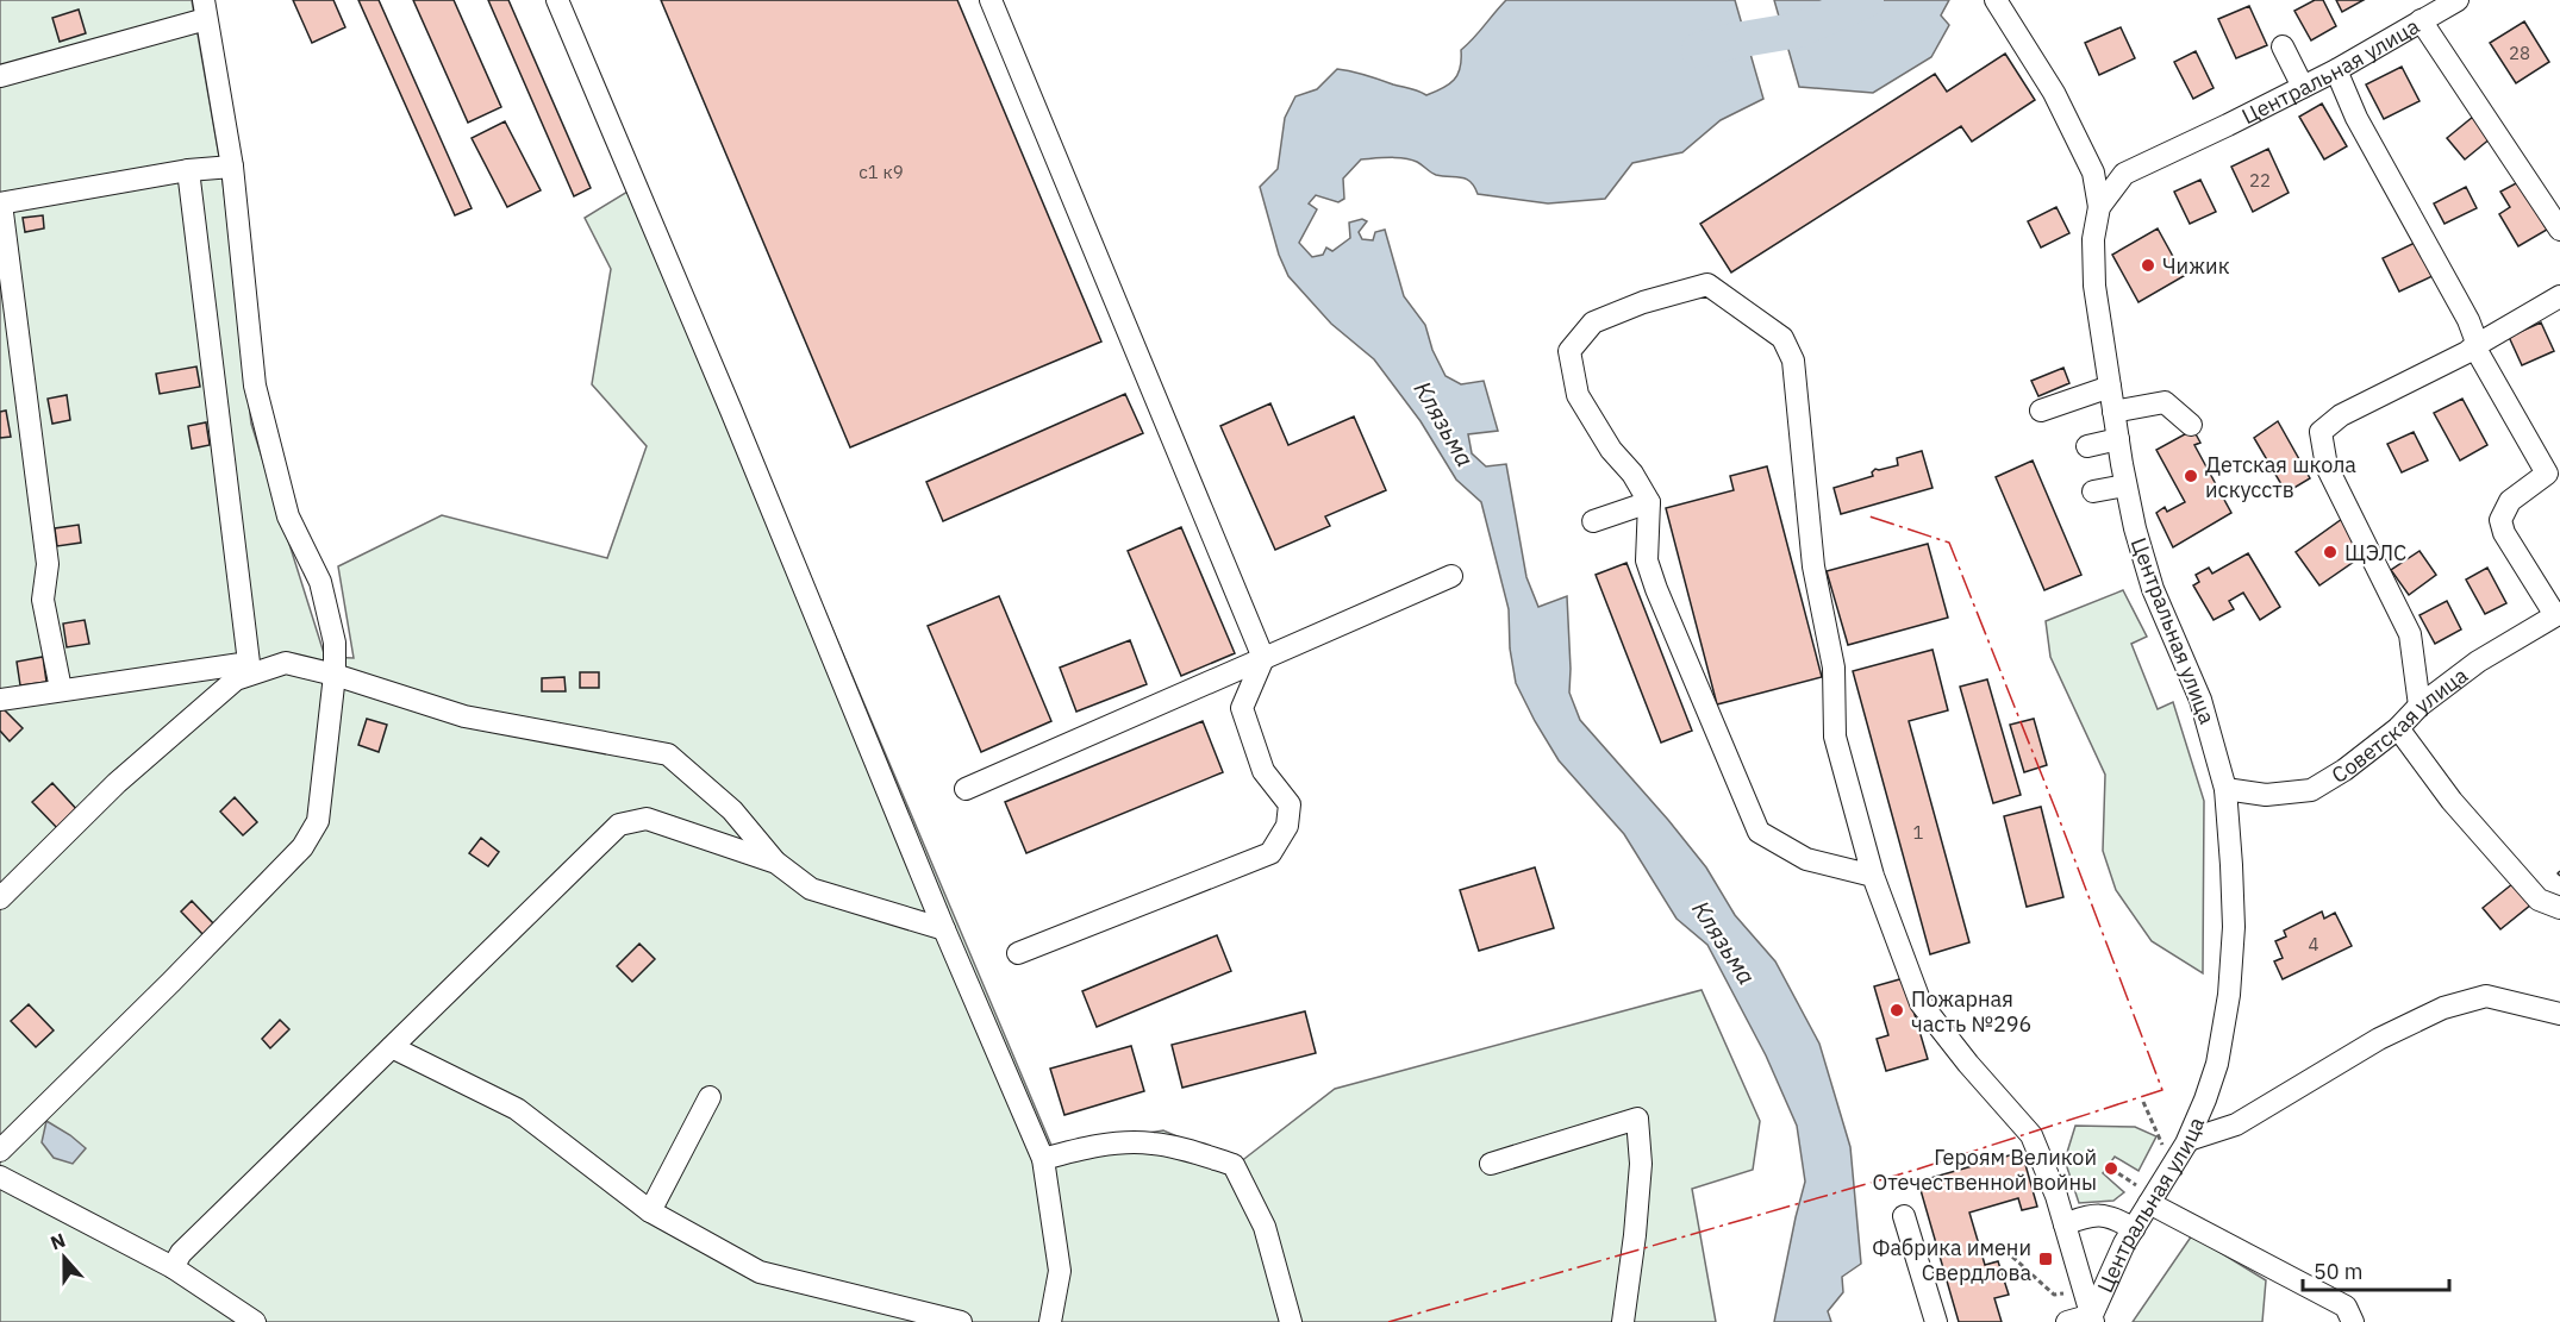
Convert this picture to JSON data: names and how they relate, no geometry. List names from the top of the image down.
{
  "streets": {
    "street": ["Центральная улица", "Советская улица"]
  },
  "crossings": [
    ["Центральная улица", "Советская улица"]
  ],
  "water": ["Клязьма"],
  "places": {
    "other": [
      "Чижик",
      "Детская школа искусств",
      "ЩЭЛС",
      "Пожарная часть №296",
      "Героям Великой Отечественной войны"
    ],
    "transit": ["Фабрика имени Свердлова"]
  },
  "house_numbers": [
    "28",
    "с1 к9",
    "22",
    "1",
    "4"
  ],
  "scale_bar": "50 m",
  "north": "top"
}
